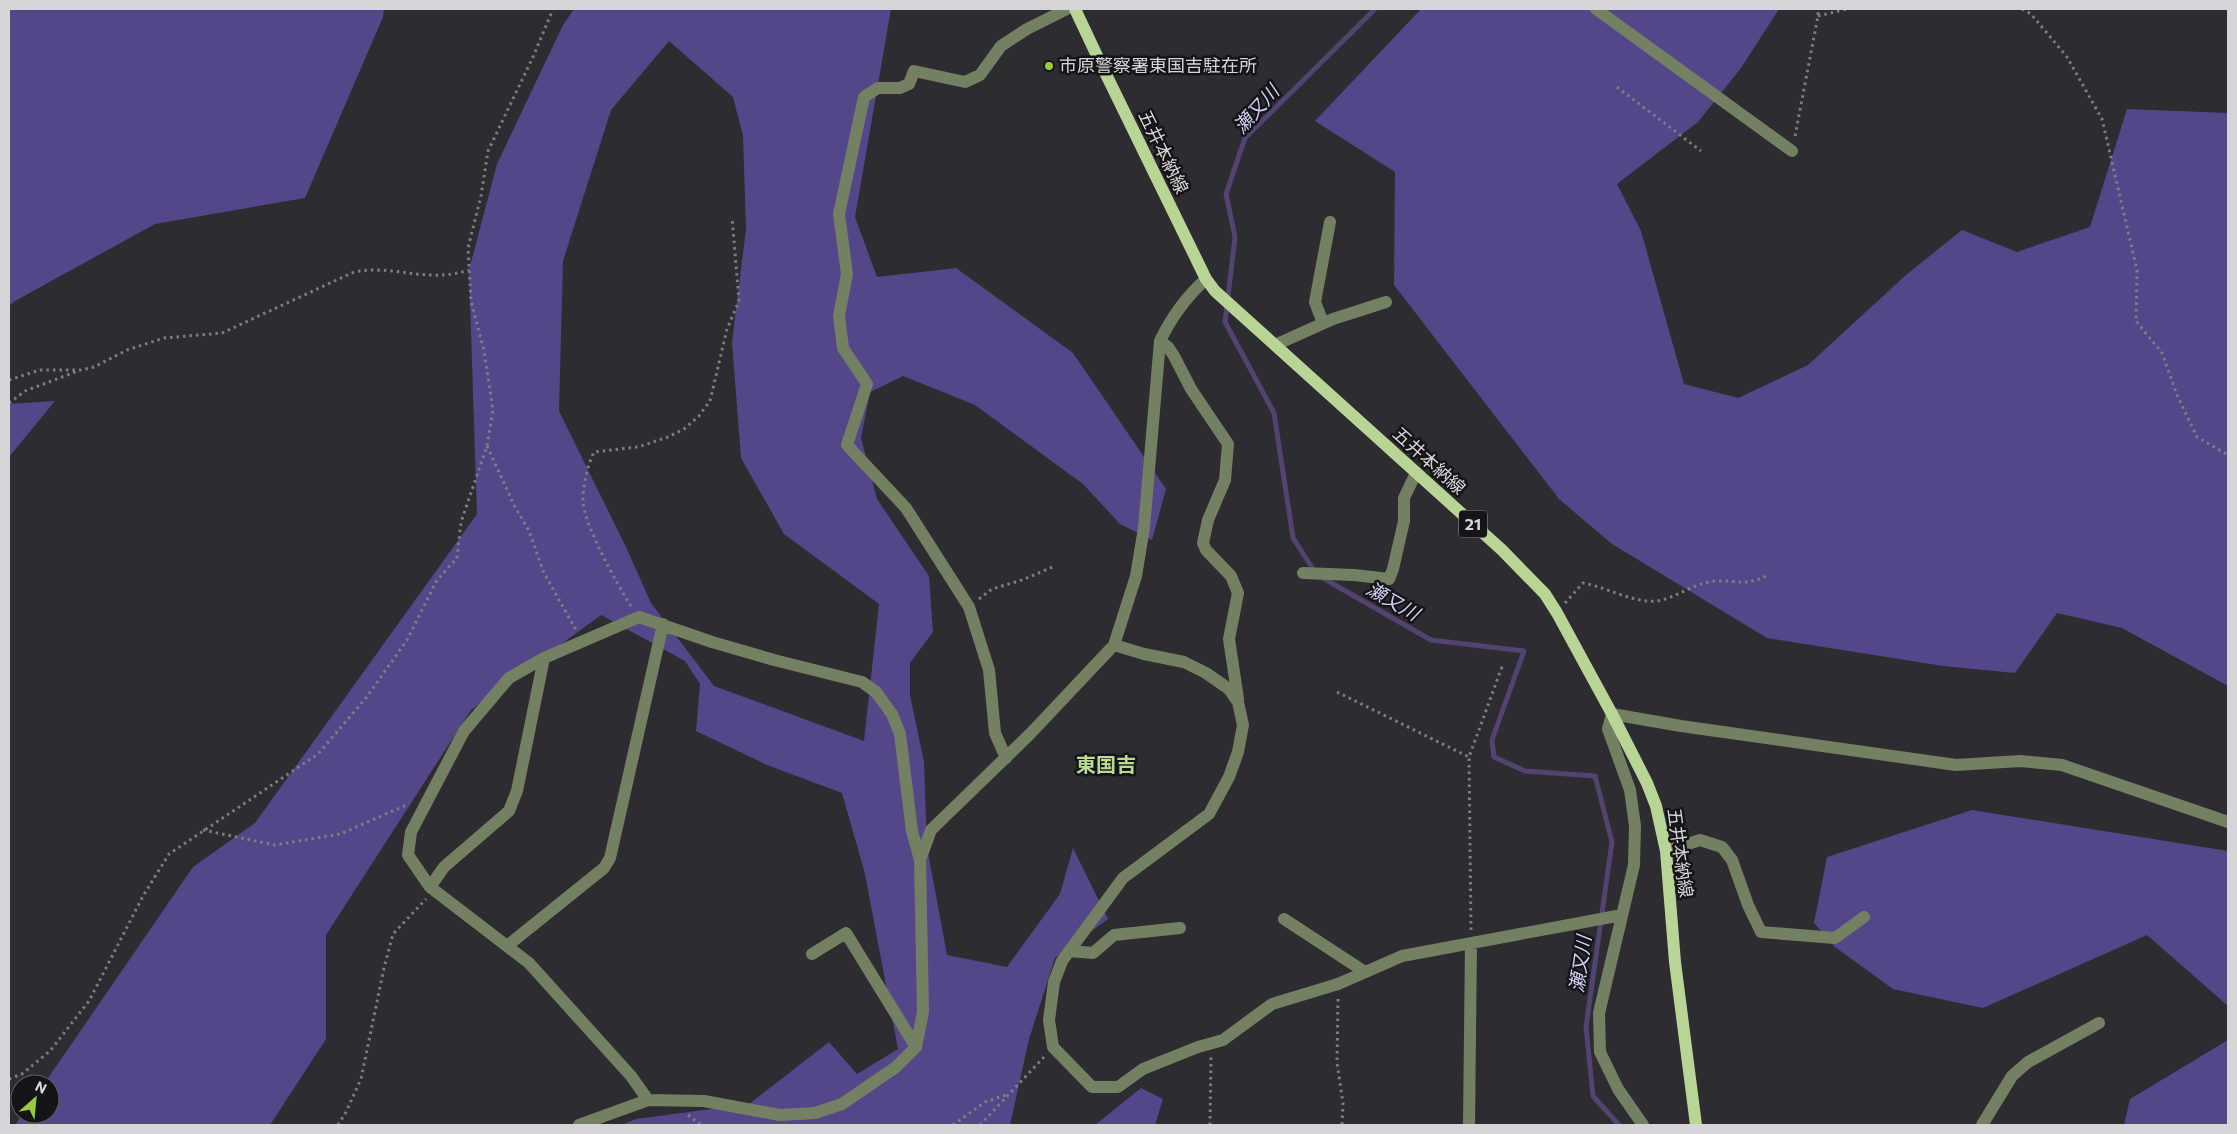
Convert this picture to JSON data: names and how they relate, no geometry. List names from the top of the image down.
{
  "streets": {
    "main road": ["五井本納線", "21"]
  },
  "districts": ["東国吉"],
  "water": ["瀬又川"],
  "places": ["市原警察署東国吉駐在所"],
  "north": "top right"
}
